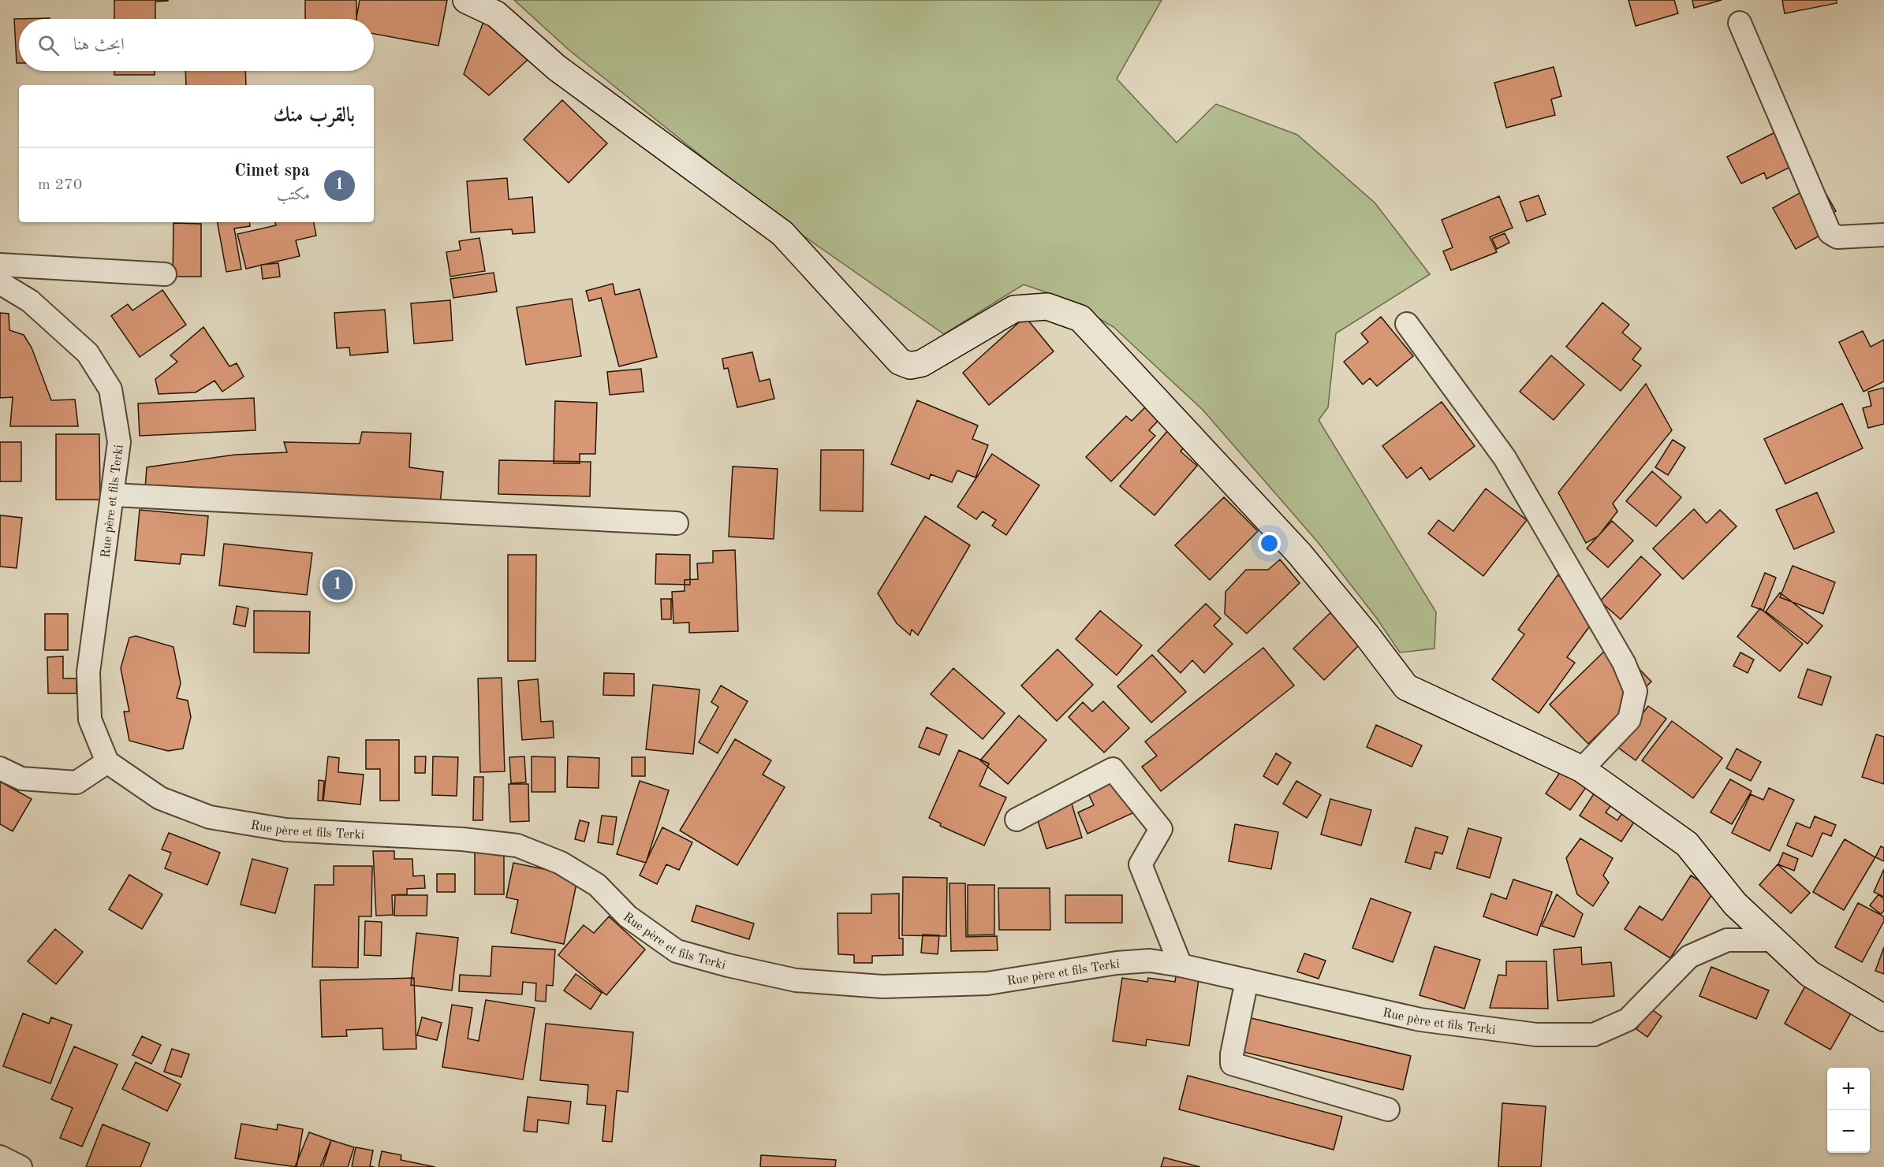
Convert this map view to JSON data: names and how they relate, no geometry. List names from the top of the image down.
{
  "streets": {
    "street": ["Rue père et fils Terki"]
  },
  "page": {
    "search": "ابحث هنا",
    "heading": "بالقرب منك",
    "list": [
      {
        "mark": "1",
        "name": "Cimet spa",
        "note": "مكتب",
        "value": "270 m"
      }
    ],
    "pins": "1",
    "map_buttons": ["+", "−"]
  }
}
